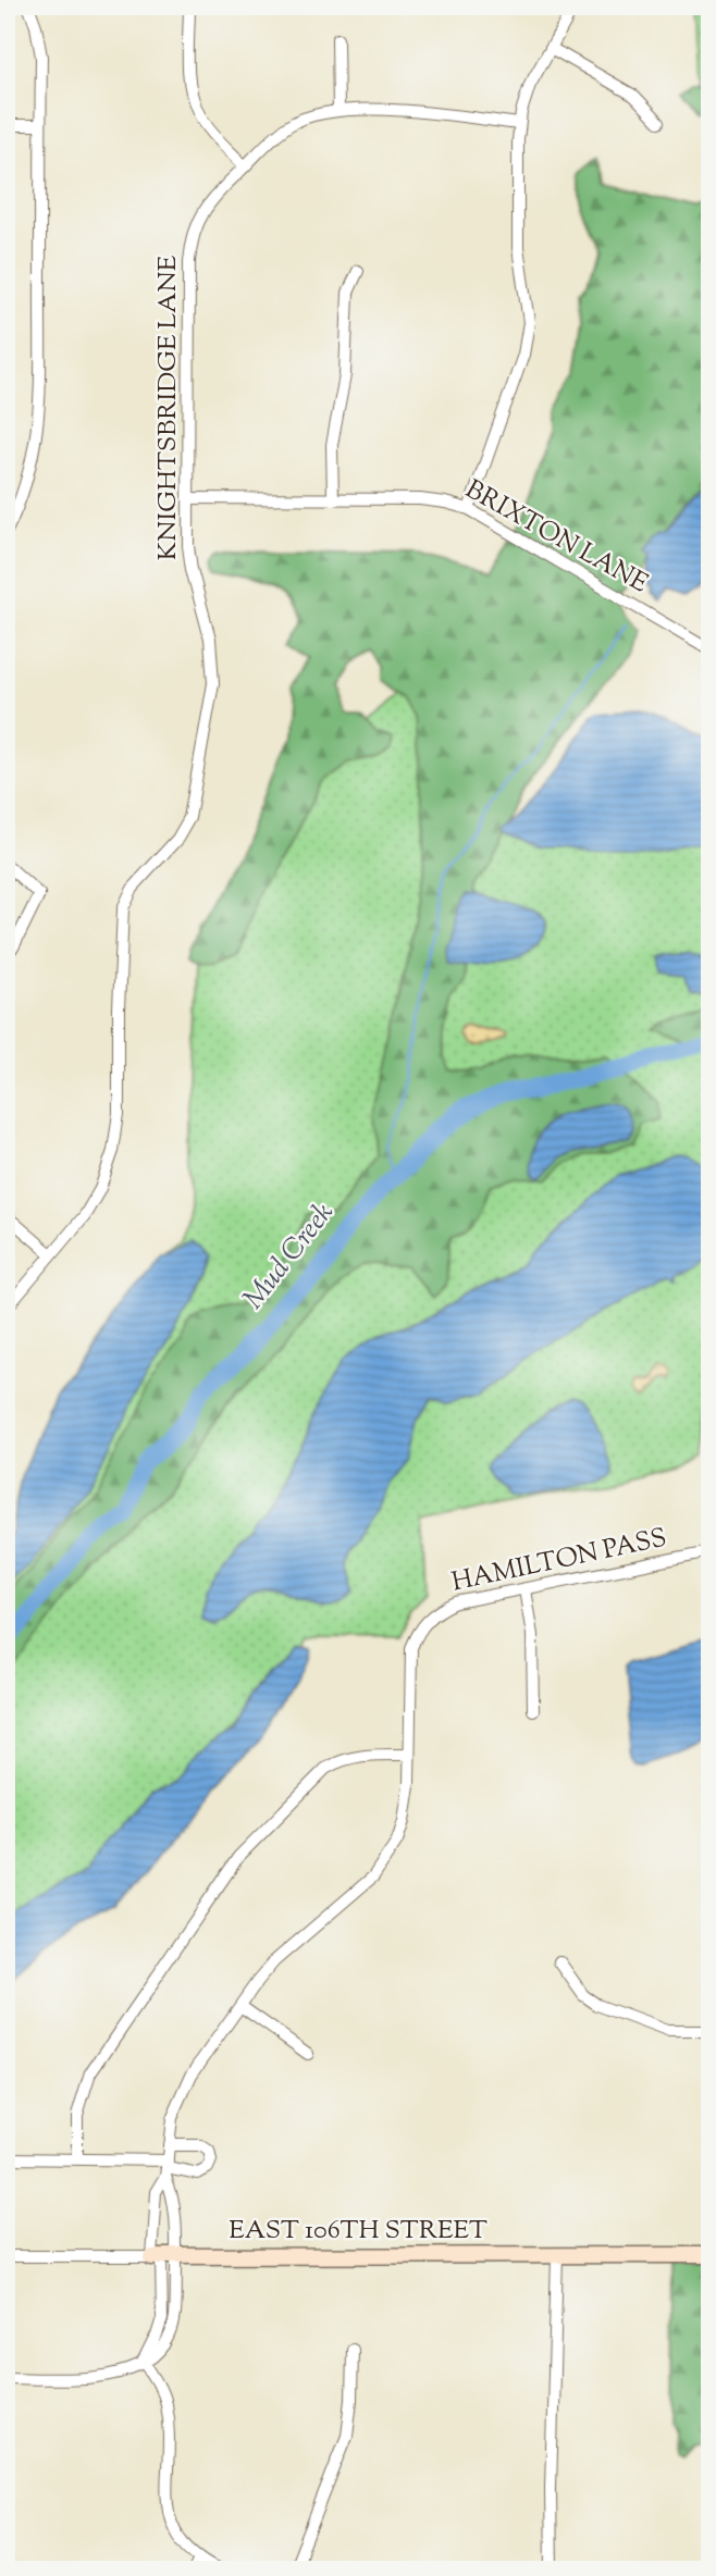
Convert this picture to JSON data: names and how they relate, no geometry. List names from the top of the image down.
{
  "streets": {
    "street": [
      "KNIGHTSBRIDGE LANE",
      "BRIXTON LANE",
      "HAMILTON PASS",
      "EAST 106TH STREET"
    ]
  },
  "crossings": [
    ["KNIGHTSBRIDGE LANE", "BRIXTON LANE"],
    ["HAMILTON PASS", "EAST 106TH STREET"]
  ],
  "water": ["Mud Creek"]
}
